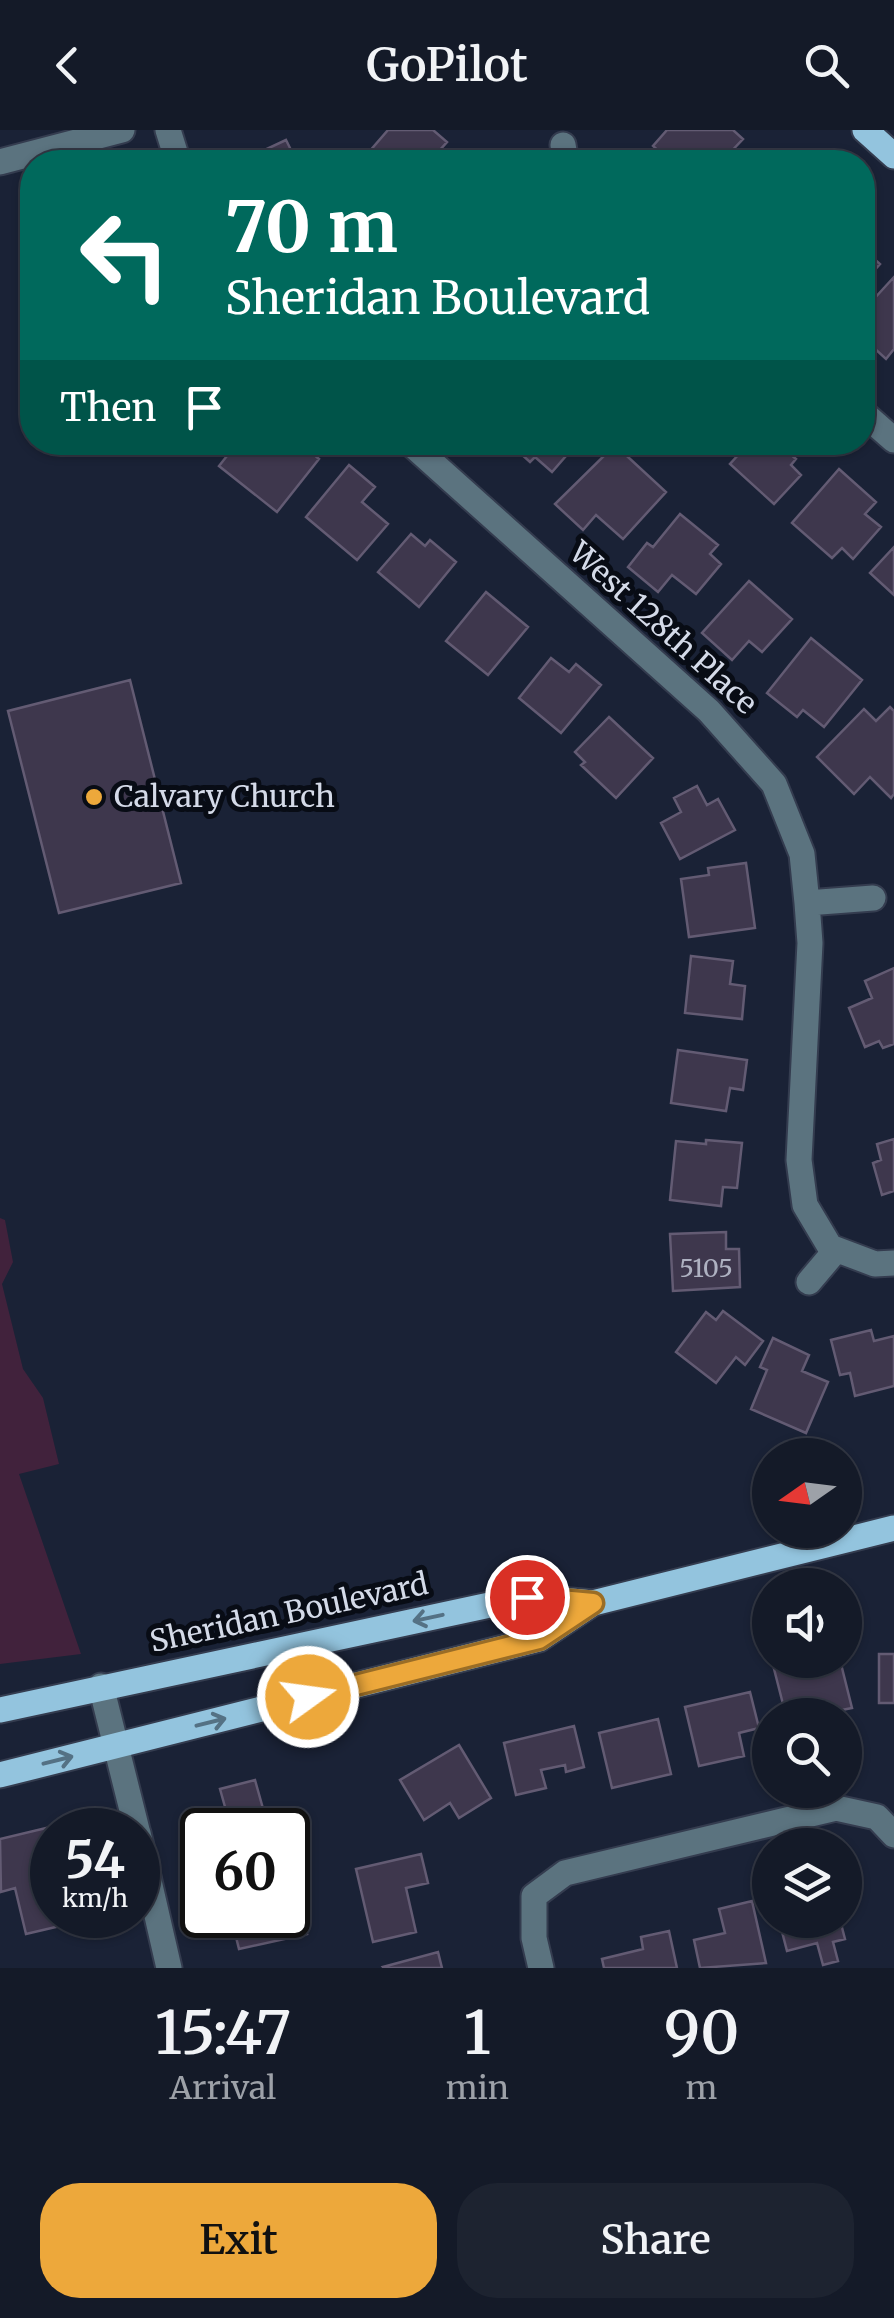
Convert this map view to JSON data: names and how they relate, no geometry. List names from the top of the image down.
{
  "streets": {
    "main road": ["Sheridan Boulevard"],
    "street": ["West 128th Place"]
  },
  "places": ["Calvary Church"],
  "house_numbers": ["5105"],
  "north": "left",
  "page": {
    "header": "GoPilot",
    "turn": ["70 m", "Sheridan Boulevard"],
    "then": "Then",
    "speed": "54 km/h",
    "limit": "60",
    "eta": [
      "15:47",
      "Arrival",
      "1",
      "min",
      "90",
      "m"
    ],
    "buttons": ["Exit", "Share"]
  }
}
